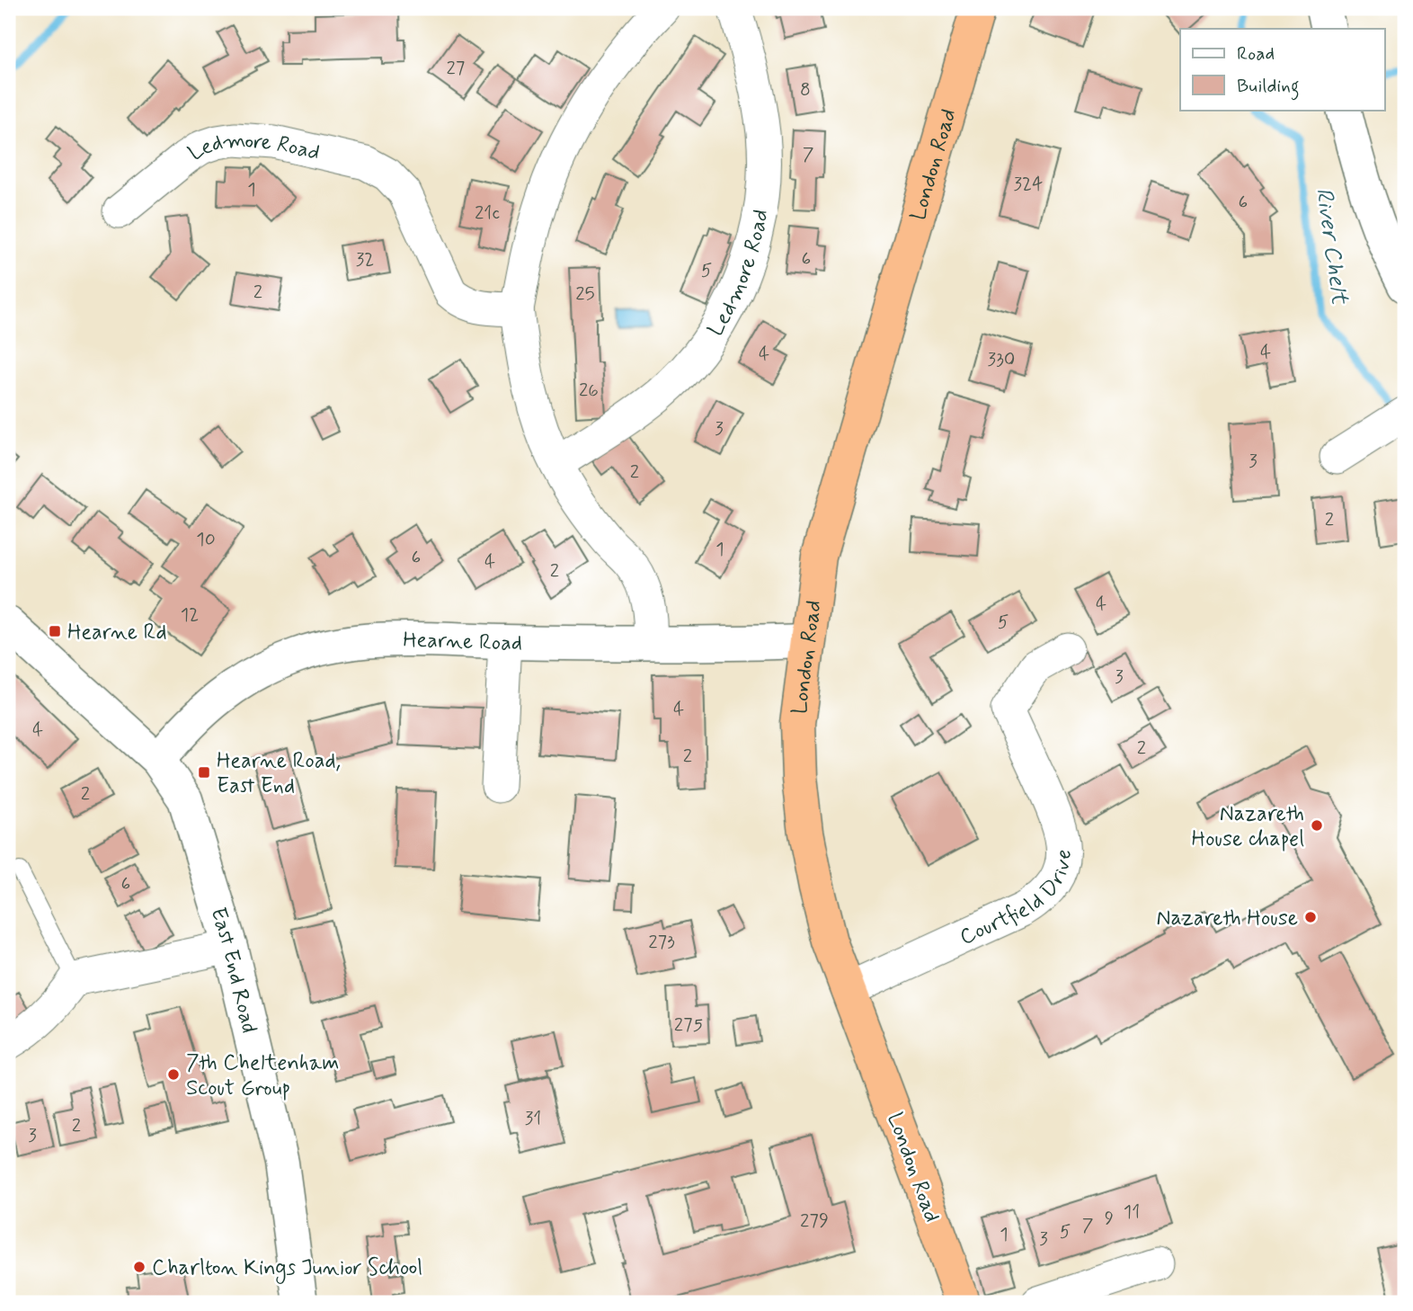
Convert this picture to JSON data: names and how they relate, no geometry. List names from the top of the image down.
{
  "streets": {
    "highway": ["London Road"],
    "street": [
      "Ledmore Road",
      "Hearne Road",
      "Courtfield Drive",
      "East End Road"
    ]
  },
  "crossings": [
    ["London Road", "Hearne Road"],
    ["London Road", "Courtfield Drive"],
    ["Hearne Road", "East End Road"]
  ],
  "water": ["River Chelt"],
  "places": {
    "transit": ["Hearne Rd", "Hearne Road, East End"],
    "other": [
      "Nazareth House chapel",
      "Nazareth House",
      "7th Cheltenham Scout Group",
      "Charlton Kings Junior School"
    ]
  },
  "house_numbers": [
    "27",
    "8",
    "7",
    "324",
    "1",
    "6",
    "21c",
    "6",
    "32",
    "5",
    "2",
    "25",
    "4",
    "4",
    "330",
    "26",
    "3",
    "3",
    "2",
    "2",
    "10",
    "1",
    "6",
    "4",
    "2",
    "4",
    "12",
    "5",
    "3",
    "4",
    "4",
    "2",
    "2",
    "2",
    "6",
    "273",
    "275",
    "31",
    "2",
    "3",
    "11",
    "9",
    "279",
    "7",
    "5",
    "1",
    "3"
  ],
  "legend": ["Road", "Building"]
}
